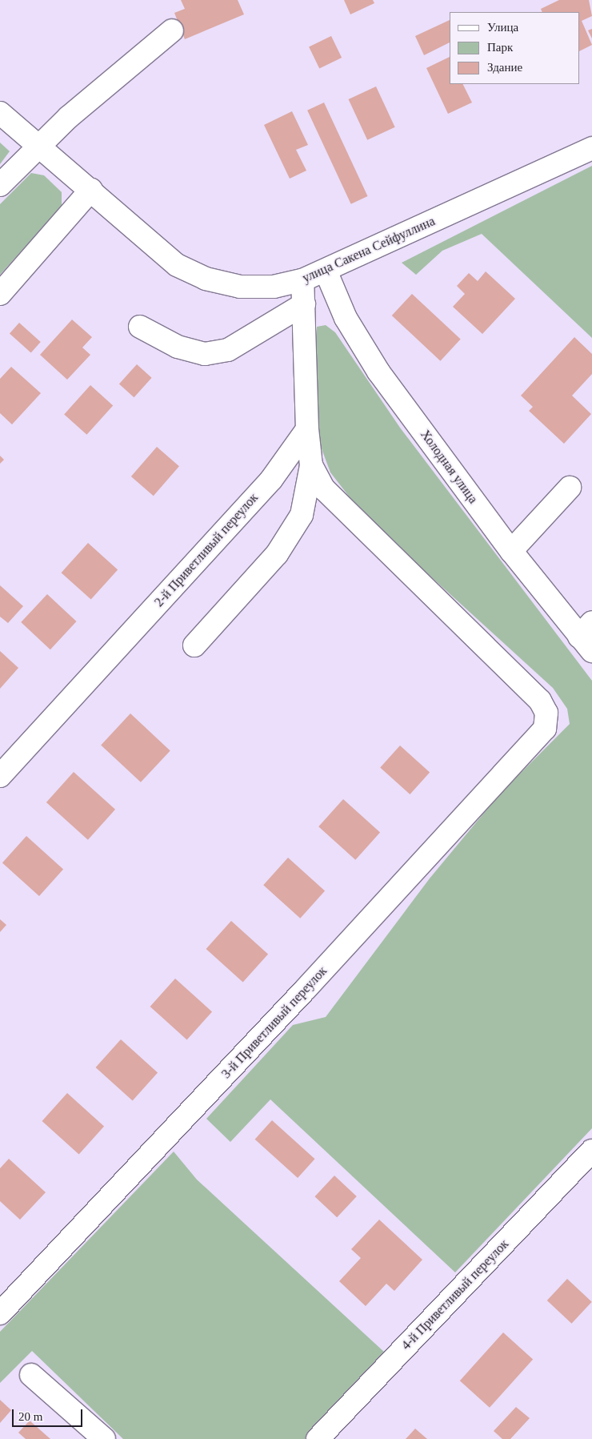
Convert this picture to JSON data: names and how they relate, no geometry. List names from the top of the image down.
{
  "streets": {
    "street": [
      "улица Сакена Сейфуллина",
      "Холодная улица",
      "2-й Приветливый переулок",
      "3-й Приветливый переулок",
      "4-й Приветливый переулок"
    ]
  },
  "crossings": [
    ["улица Сакена Сейфуллина", "Холодная улица"]
  ],
  "legend": ["Улица", "Парк", "Здание"],
  "scale_bar": "20 m"
}
